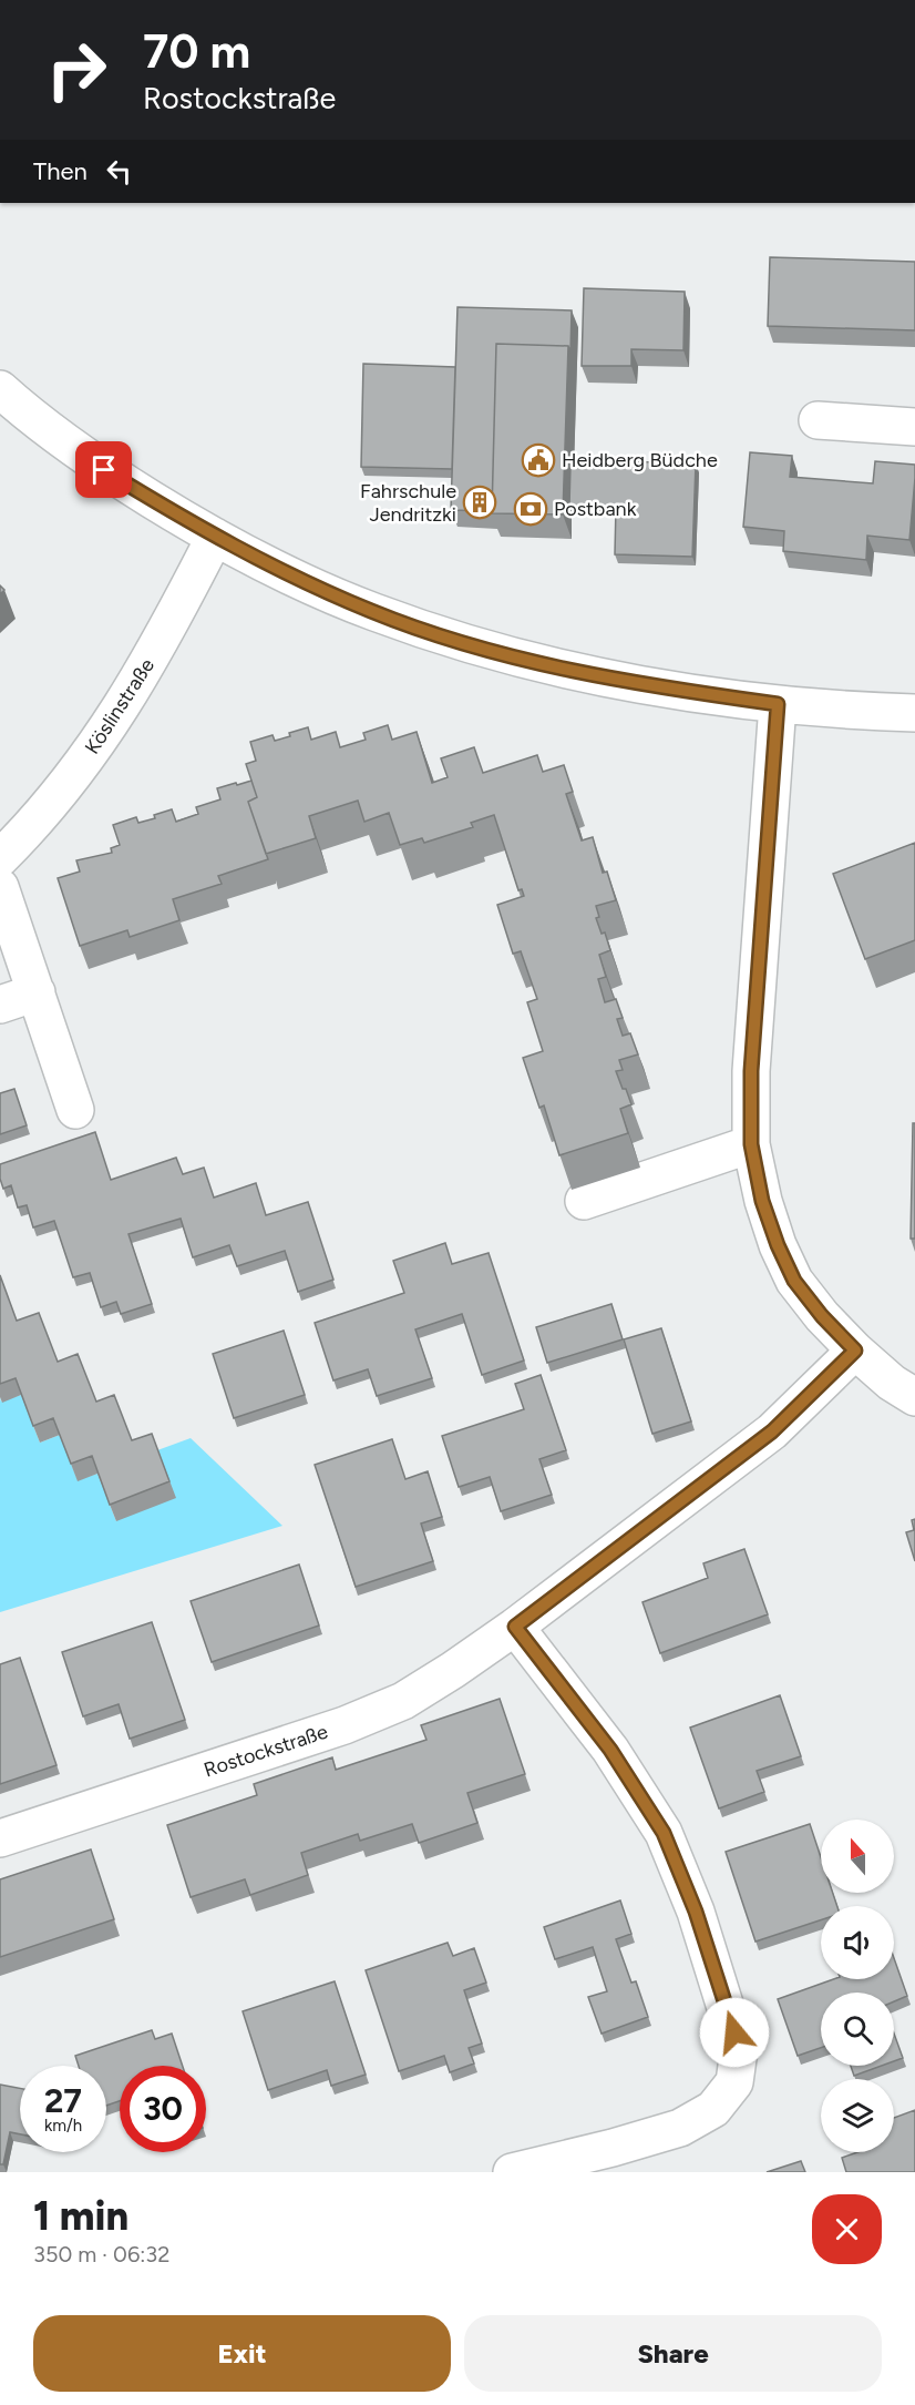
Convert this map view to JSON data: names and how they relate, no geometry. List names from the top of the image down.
{
  "streets": {
    "street": ["Köslinstraße", "Rostockstraße"]
  },
  "places": {
    "public building": ["Heidberg Büdche"],
    "building": ["Fahrschule Jendritzki"],
    "bank": ["Postbank"]
  },
  "north": "top",
  "page": {
    "turn": ["70 m", "Rostockstraße"],
    "then": "Then",
    "speed": "27 km/h",
    "limit": "30",
    "heading": ["1 min", "350 m · 06:32"],
    "buttons": ["Exit", "Share"]
  }
}
